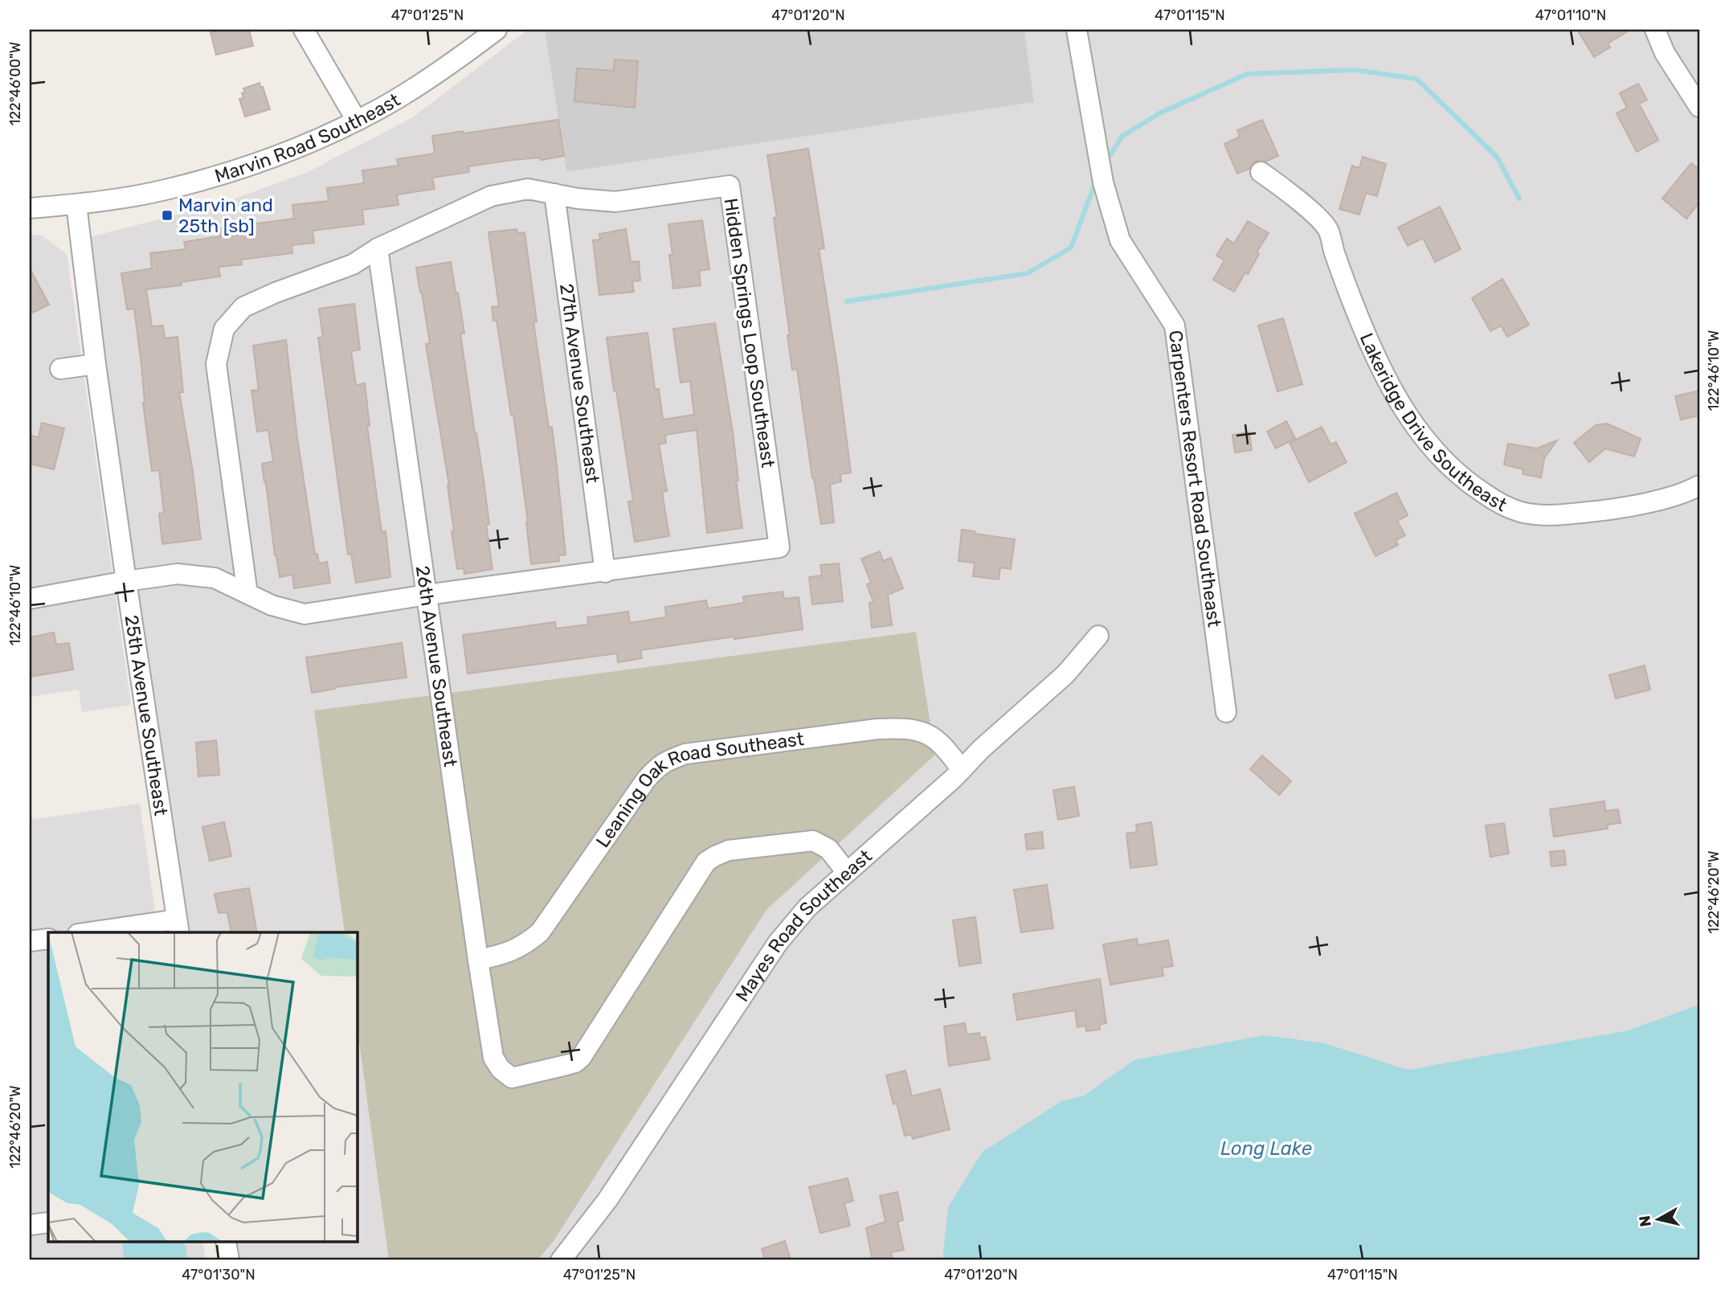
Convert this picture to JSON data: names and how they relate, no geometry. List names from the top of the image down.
{
  "streets": {
    "street": [
      "Marvin Road Southeast",
      "Hidden Springs Loop Southeast",
      "27th Avenue Southeast",
      "Lakeridge Drive Southeast",
      "Carpenters Resort Road Southeast",
      "26th Avenue Southeast",
      "25th Avenue Southeast",
      "Leaning Oak Road Southeast",
      "Mayes Road Southeast"
    ]
  },
  "crossings": [
    ["Marvin Road Southeast", "25th Avenue Southeast"],
    ["Hidden Springs Loop Southeast", "27th Avenue Southeast"],
    ["Hidden Springs Loop Southeast", "26th Avenue Southeast"],
    ["Hidden Springs Loop Southeast", "25th Avenue Southeast"],
    ["26th Avenue Southeast", "Leaning Oak Road Southeast"],
    ["26th Avenue Southeast", "Mayes Road Southeast"],
    ["Leaning Oak Road Southeast", "Mayes Road Southeast"]
  ],
  "water": ["Long Lake"],
  "places": {
    "transit": ["Marvin and 25th [sb]"]
  },
  "north": "left",
  "coordinates": [
    "47°01'25\"N",
    "47°01'20\"N",
    "47°01'15\"N",
    "47°01'10\"N",
    "122°46'00\"W",
    "122°46'10\"W",
    "122°46'20\"W",
    "47°01'30\"N"
  ]
}
